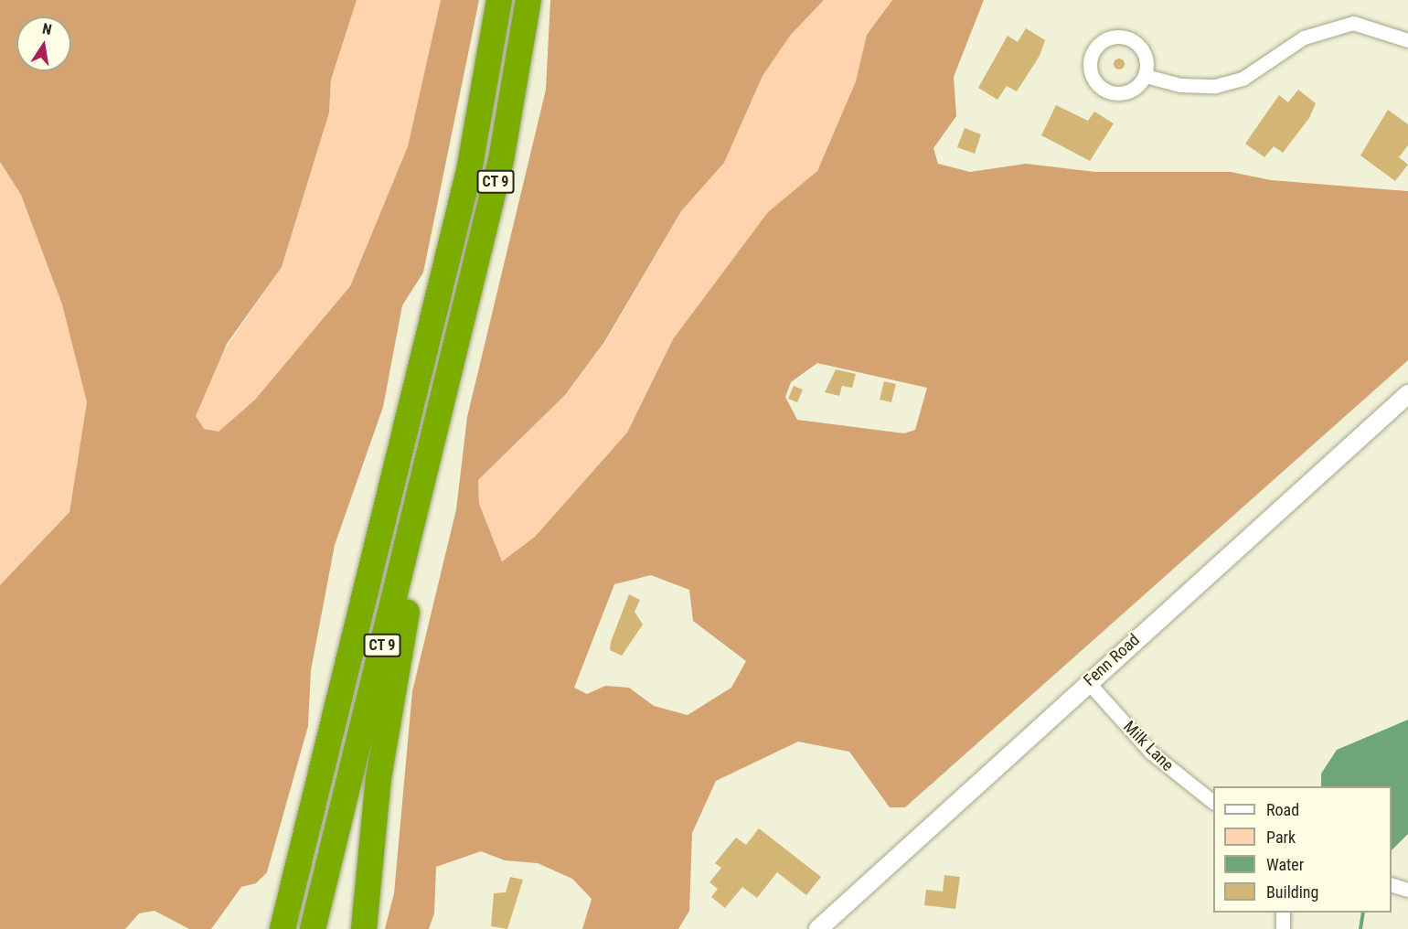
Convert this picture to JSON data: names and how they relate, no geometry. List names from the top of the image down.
{
  "streets": {
    "highway": ["CT 9"],
    "street": ["Fenn Road", "Milk Lane"]
  },
  "crossings": [
    ["Fenn Road", "Milk Lane"]
  ],
  "legend": [
    "Road",
    "Park",
    "Water",
    "Building"
  ],
  "north": "top"
}
